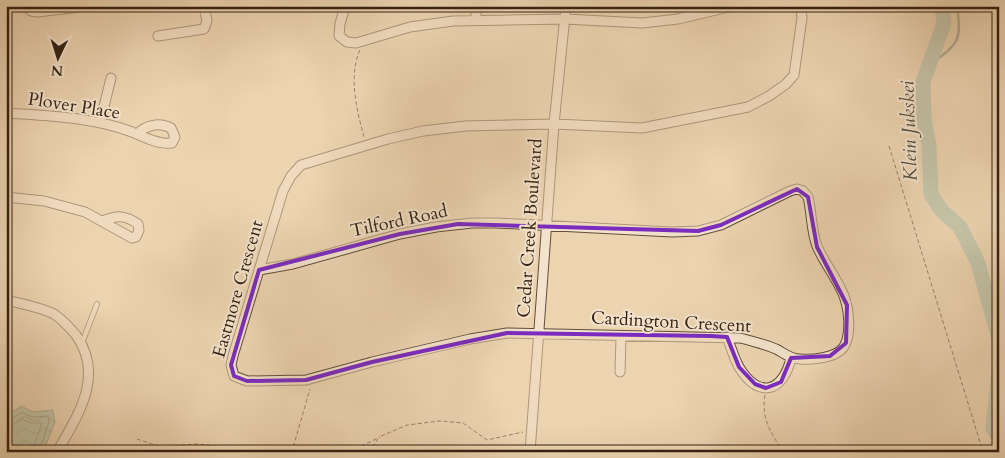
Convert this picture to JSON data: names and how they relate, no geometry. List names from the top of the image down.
{
  "streets": {
    "street": [
      "Plover Place",
      "Tilford Road",
      "Cedar Creek Boulevard",
      "Eastmore Crescent",
      "Cardington Crescent"
    ]
  },
  "crossings": [
    ["Tilford Road", "Cedar Creek Boulevard"],
    ["Tilford Road", "Eastmore Crescent"],
    ["Tilford Road", "Cardington Crescent"],
    ["Cedar Creek Boulevard", "Eastmore Crescent"],
    ["Cedar Creek Boulevard", "Cardington Crescent"],
    ["Eastmore Crescent", "Cardington Crescent"]
  ],
  "water": ["Klein Jukskei"],
  "north": "bottom"
}
